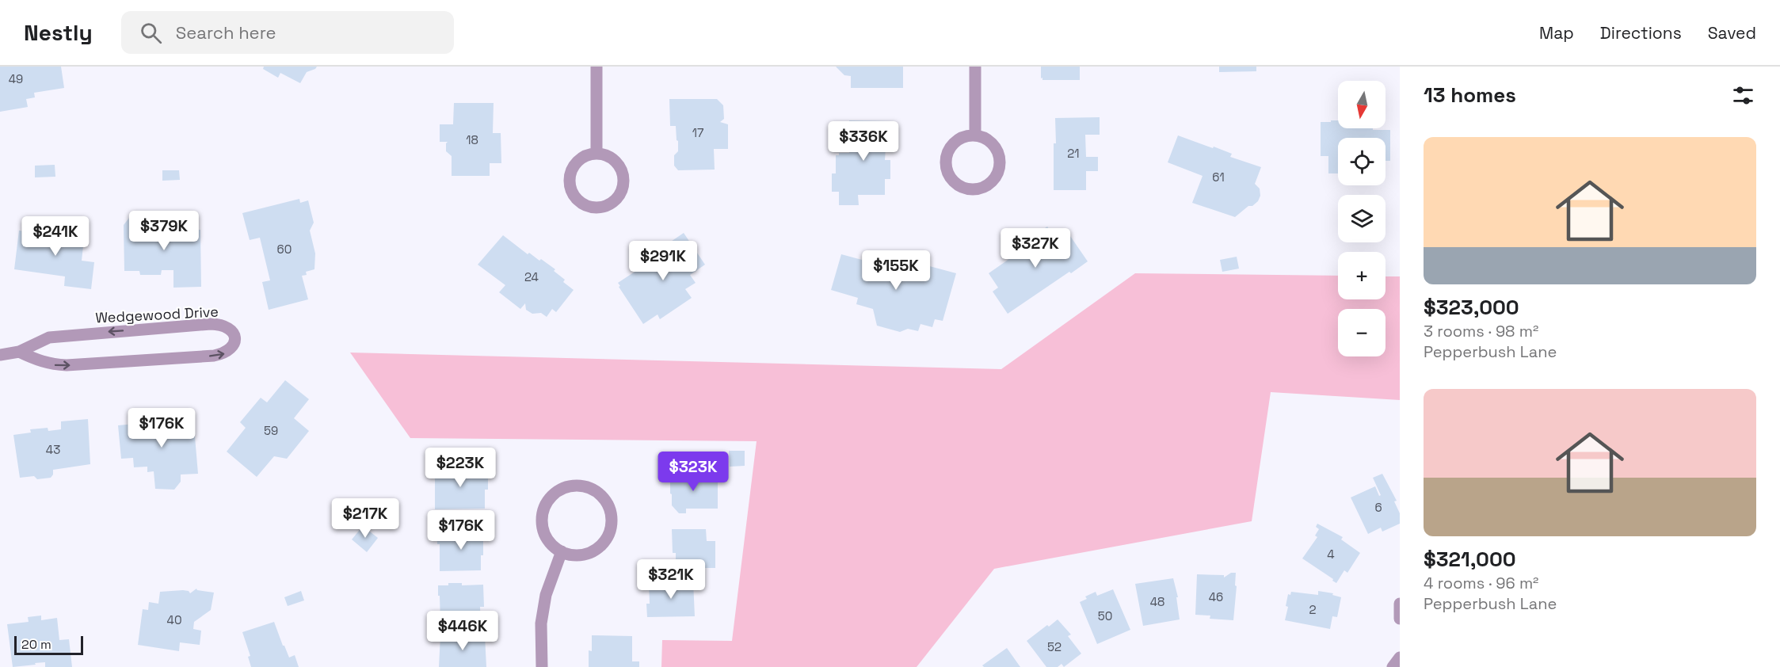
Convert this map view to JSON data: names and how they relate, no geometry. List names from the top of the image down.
{
  "streets": {
    "street": ["Wedgewood Drive"]
  },
  "house_numbers": [
    "49",
    "17",
    "18",
    "21",
    "61",
    "60",
    "24",
    "59",
    "43",
    "6",
    "4",
    "46",
    "48",
    "2",
    "50",
    "40",
    "52"
  ],
  "scale_bar": "20 m",
  "north": "bottom",
  "page": {
    "header": "Nestly",
    "search": "Search here",
    "nav": ["Map", "Directions", "Saved"],
    "heading": "13 homes",
    "map_buttons": ["+", "−"],
    "price": [
      "$336K",
      "$379K",
      "$241K",
      "$327K",
      "$291K",
      "$155K",
      "$176K",
      "$223K",
      "$323K",
      "$217K",
      "$176K",
      "$321K",
      "$446K"
    ],
    "list": [
      {
        "name": "$323,000",
        "note": "3 rooms · 98 m² · Pepperbush Lane"
      },
      {
        "name": "$321,000",
        "note": "4 rooms · 96 m² · Pepperbush Lane"
      }
    ],
    "scale": "20 m"
  }
}
